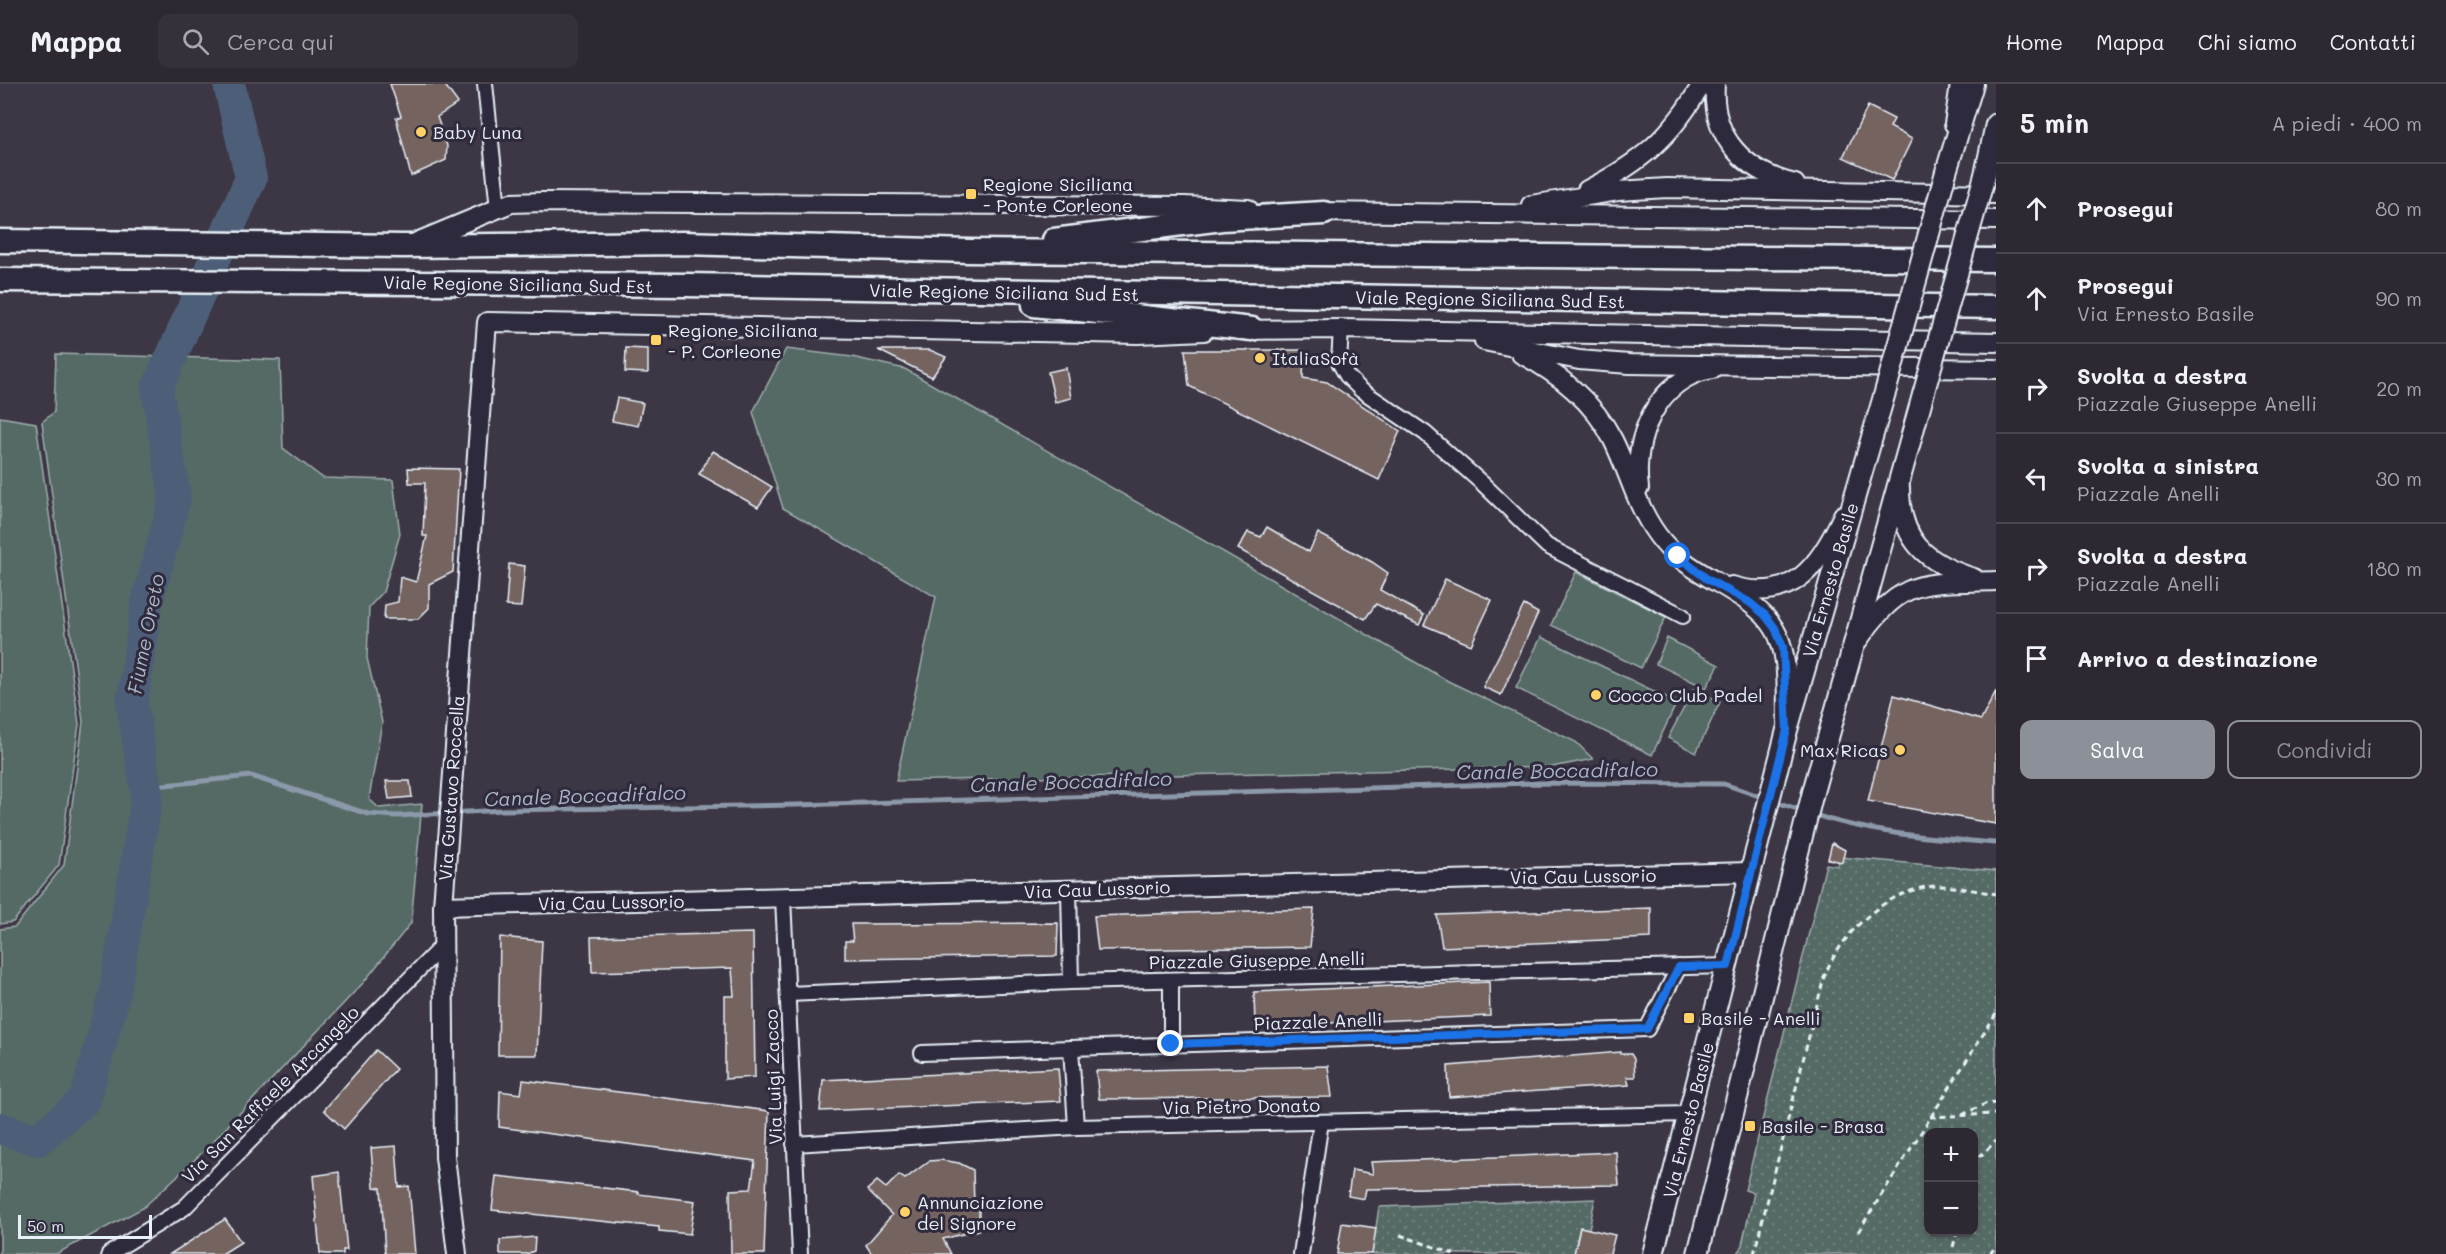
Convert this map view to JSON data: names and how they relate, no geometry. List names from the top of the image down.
{
  "streets": {
    "main road": ["Viale Regione Siciliana Sud Est", "Via Ernesto Basile"],
    "street": [
      "Via Gustavo Roccella",
      "Via Cau Lussorio",
      "Piazzale Giuseppe Anelli",
      "Piazzale Anelli",
      "Via Luigi Zacco",
      "Via San Raffaele Arcangelo",
      "Via Pietro Donato"
    ]
  },
  "crossings": [
    ["Viale Regione Siciliana Sud Est", "Via Gustavo Roccella"],
    ["Via Ernesto Basile", "Via Cau Lussorio"],
    ["Via Ernesto Basile", "Piazzale Giuseppe Anelli"],
    ["Via Ernesto Basile", "Via Pietro Donato"],
    ["Via Gustavo Roccella", "Via Cau Lussorio"],
    ["Via Gustavo Roccella", "Via San Raffaele Arcangelo"],
    ["Via Cau Lussorio", "Via Luigi Zacco"],
    ["Piazzale Giuseppe Anelli", "Piazzale Anelli"],
    ["Piazzale Giuseppe Anelli", "Via Luigi Zacco"],
    ["Via Luigi Zacco", "Via Pietro Donato"]
  ],
  "water": ["Fiume Oreto", "Canale Boccadifalco"],
  "places": {
    "other": [
      "Baby Luna",
      "ItaliaSofà",
      "Cocco Club Padel",
      "Max Ricas",
      "Annunciazione del Signore"
    ],
    "transit": [
      "Regione Siciliana - Ponte Corleone",
      "Regione Siciliana - P. Corleone",
      "Basile - Anelli",
      "Basile - Brasa"
    ]
  },
  "scale_bar": "50 m",
  "page": {
    "header": "Mappa",
    "search": "Cerca qui",
    "nav": [
      "Home",
      "Mappa",
      "Chi siamo",
      "Contatti"
    ],
    "heading": ["5 min", "A piedi · 400 m"],
    "list": [
      ["Prosegui", "80 m"],
      ["Prosegui", "Via Ernesto Basile", "90 m"],
      ["Svolta a destra", "Piazzale Giuseppe Anelli", "20 m"],
      ["Svolta a sinistra", "Piazzale Anelli", "30 m"],
      ["Svolta a destra", "Piazzale Anelli", "180 m"],
      "Arrivo a destinazione"
    ],
    "buttons": ["Salva", "Condividi"],
    "map_buttons": ["+", "−"],
    "scale": "50 m"
  }
}
